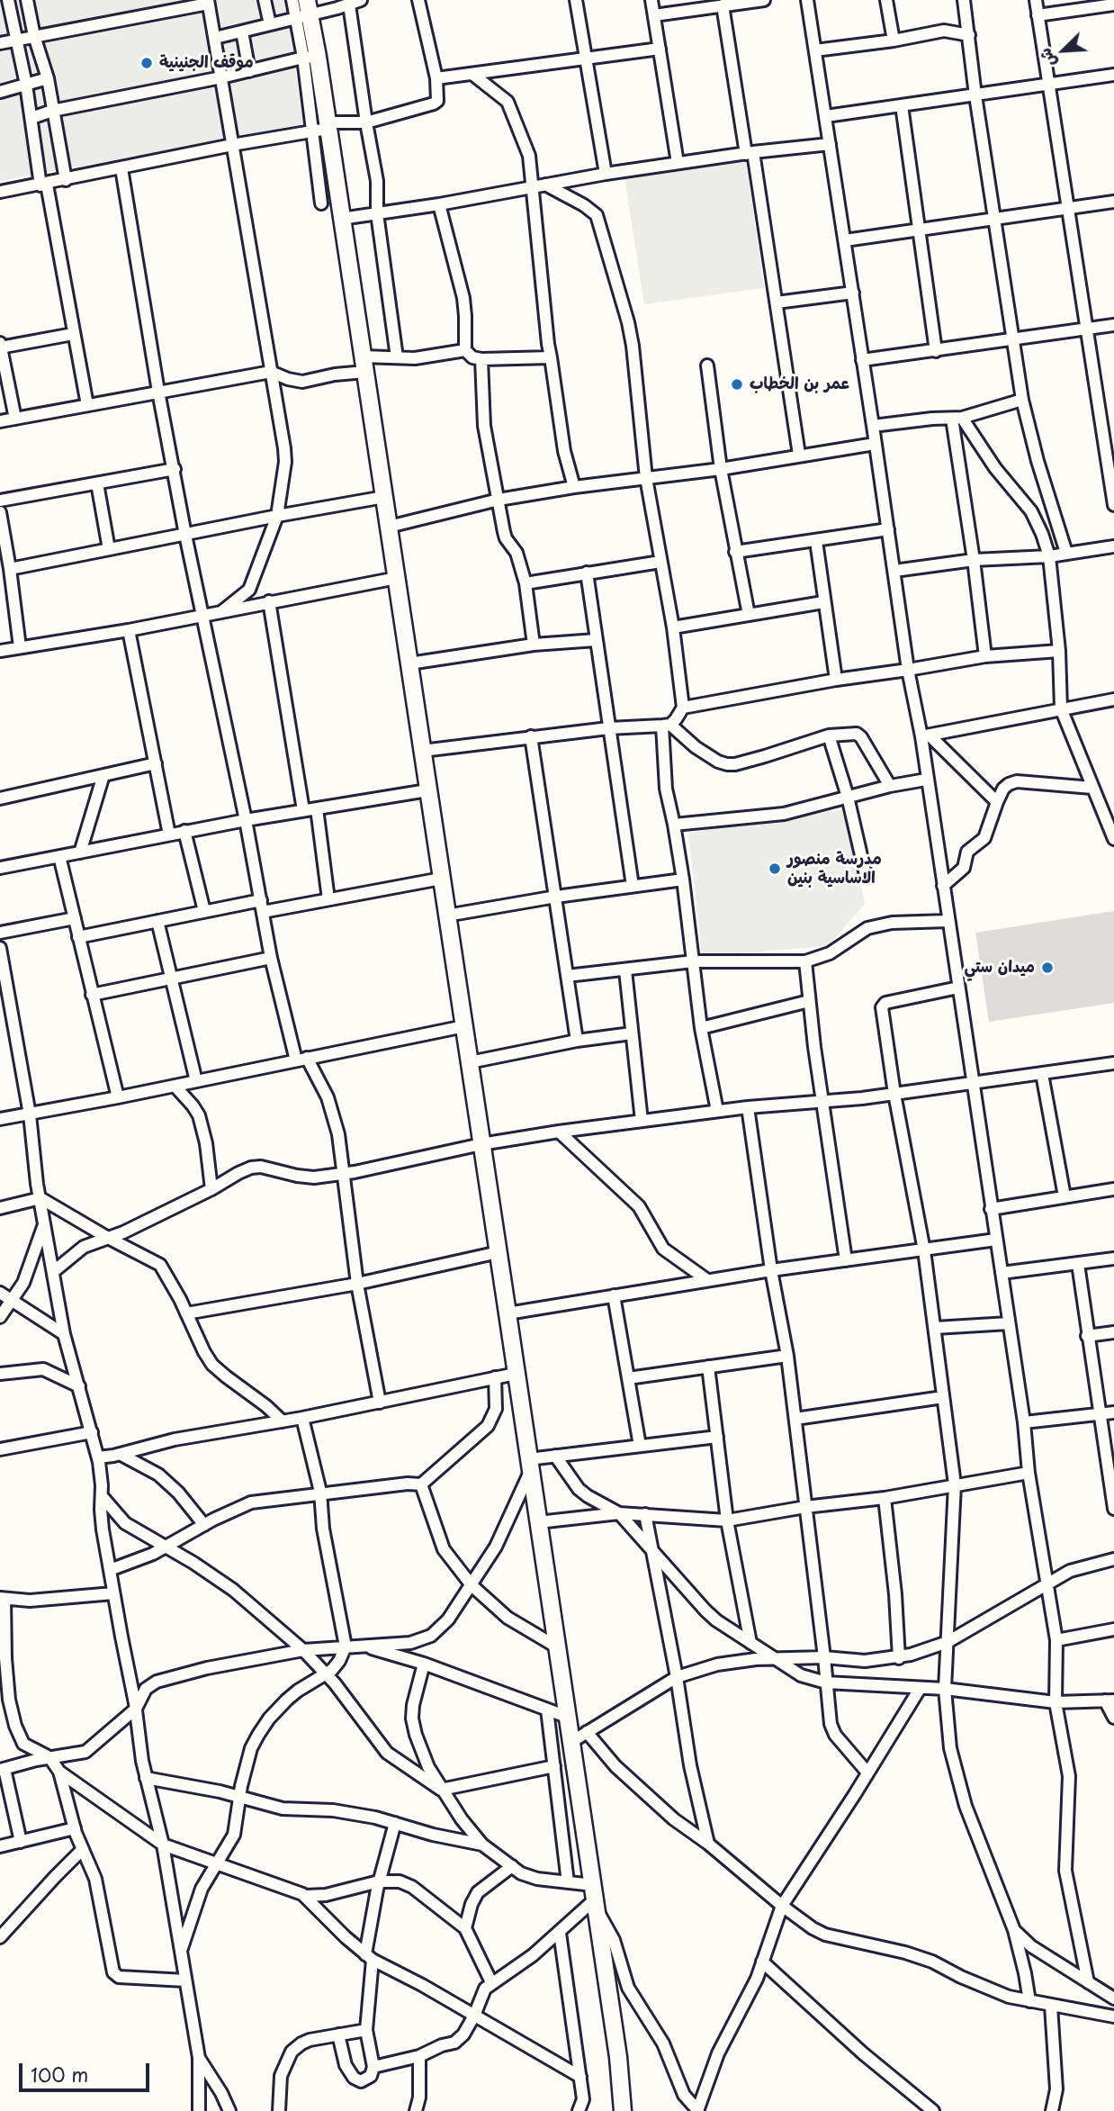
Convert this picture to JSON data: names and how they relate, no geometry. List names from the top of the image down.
{
  "places": [
    "موقف الجنينية",
    "عمر بن الخطاب",
    "مدرسة منصور الاساسية بنين",
    "ميدان ستي"
  ],
  "scale_bar": "100 m",
  "north": "bottom left"
}
